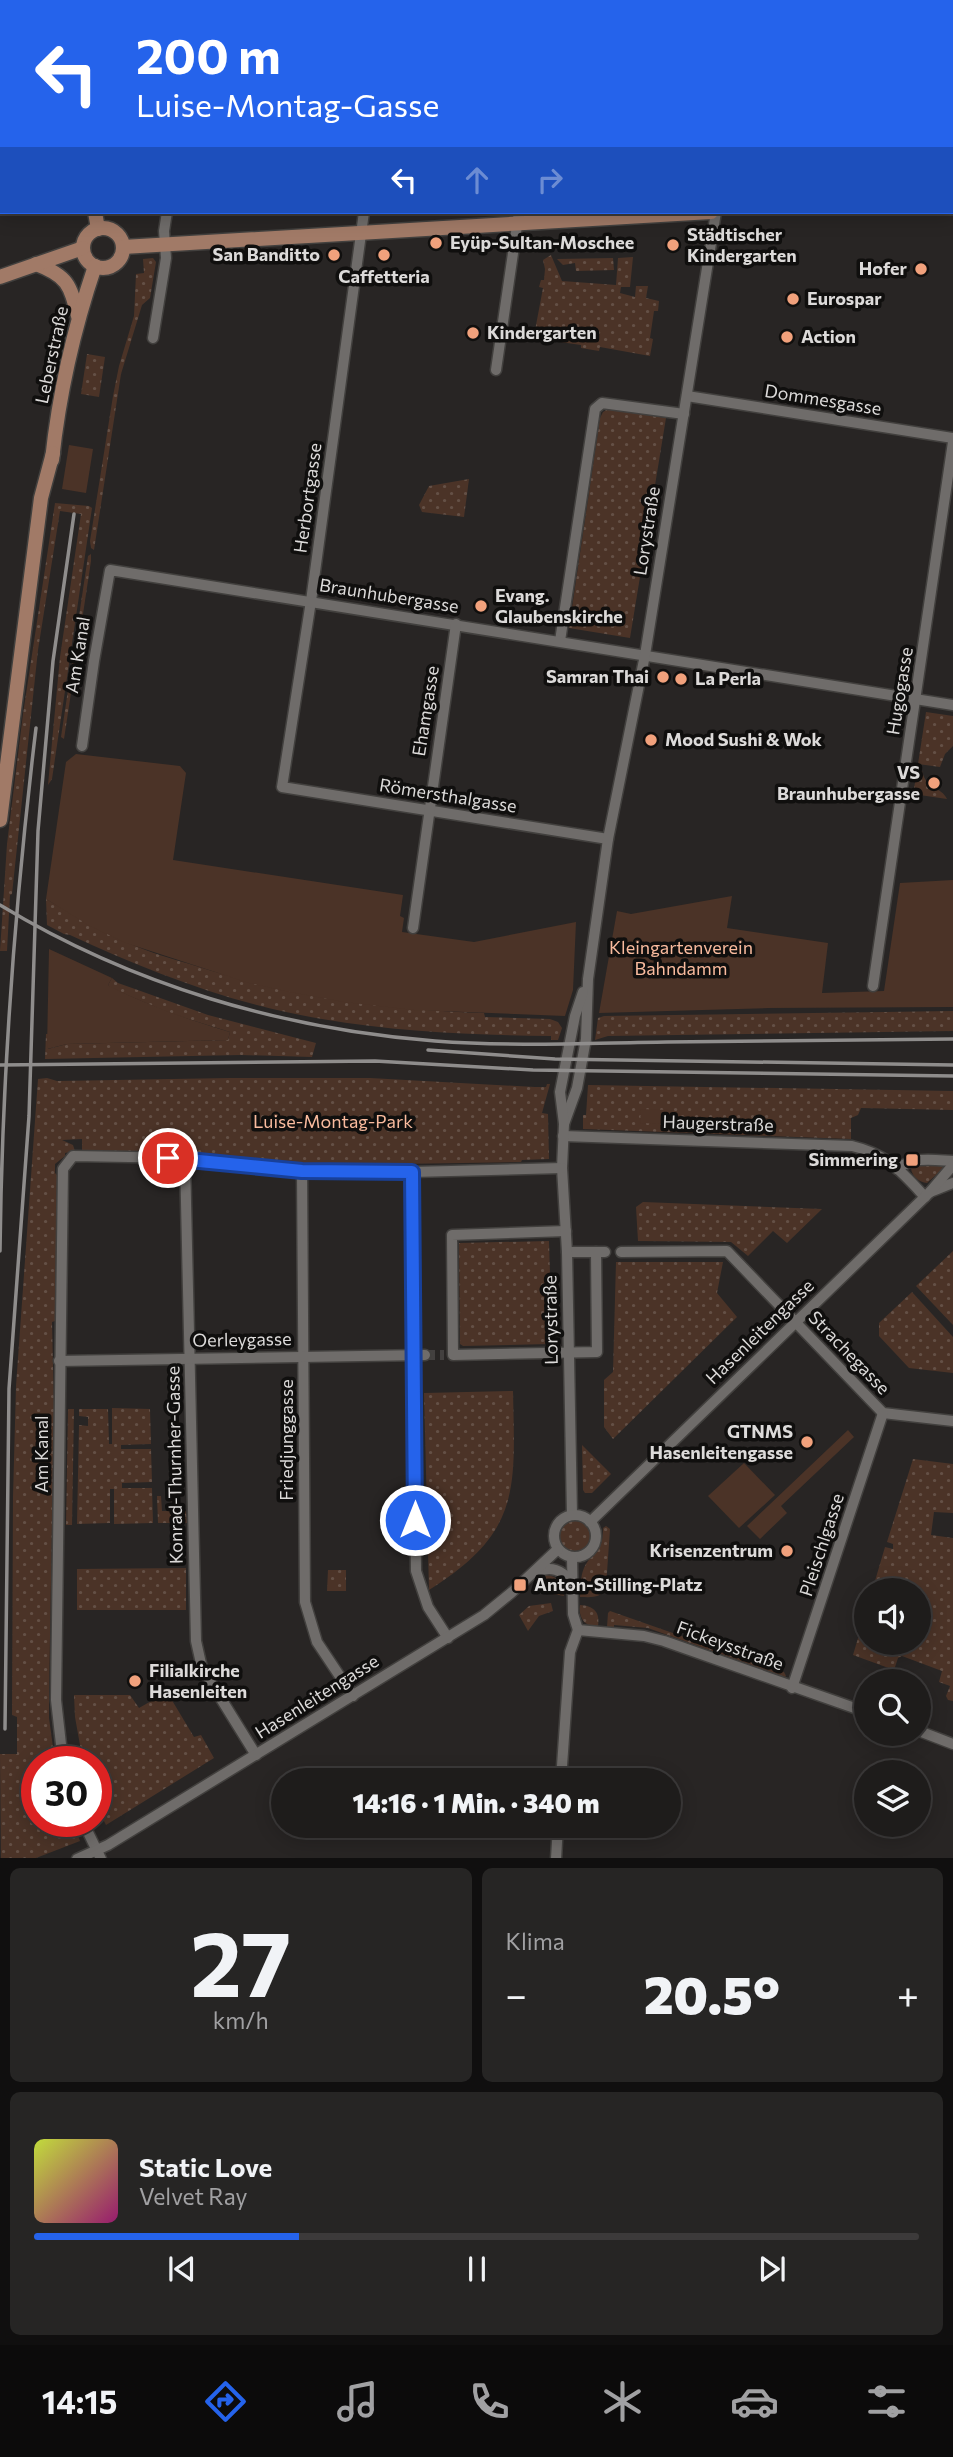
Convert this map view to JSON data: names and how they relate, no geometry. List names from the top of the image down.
{
  "streets": {
    "main road": ["Leberstraße"],
    "street": [
      "Dommesgasse",
      "Herbortgasse",
      "Lorystraße",
      "Braunhubergasse",
      "Am Kanal",
      "Hugogasse",
      "Ehamgasse",
      "Römersthalgasse",
      "Haugerstraße",
      "Hasenleitengasse",
      "Oerleygasse",
      "Strachegasse",
      "Friedjunggasse",
      "Konrad-Thurnher-Gasse",
      "Pleischlgasse",
      "Fickeysstraße"
    ]
  },
  "crossings": [
    ["Dommesgasse", "Lorystraße"],
    ["Dommesgasse", "Hugogasse"],
    ["Herbortgasse", "Braunhubergasse"],
    ["Herbortgasse", "Römersthalgasse"],
    ["Lorystraße", "Braunhubergasse"],
    ["Lorystraße", "Römersthalgasse"],
    ["Lorystraße", "Haugerstraße"],
    ["Lorystraße", "Hasenleitengasse"],
    ["Braunhubergasse", "Am Kanal"],
    ["Braunhubergasse", "Hugogasse"],
    ["Braunhubergasse", "Ehamgasse"],
    ["Am Kanal", "Oerleygasse"],
    ["Am Kanal", "Konrad-Thurnher-Gasse"],
    ["Ehamgasse", "Römersthalgasse"],
    ["Hasenleitengasse", "Strachegasse"],
    ["Hasenleitengasse", "Friedjunggasse"],
    ["Hasenleitengasse", "Konrad-Thurnher-Gasse"],
    ["Oerleygasse", "Friedjunggasse"],
    ["Oerleygasse", "Konrad-Thurnher-Gasse"],
    ["Strachegasse", "Pleischlgasse"],
    ["Pleischlgasse", "Fickeysstraße"]
  ],
  "parks": ["Kleingartenverein Bahndamm", "Luise-Montag-Park"],
  "places": {
    "other": [
      "Eyüp-Sultan-Moschee",
      "Städtischer Kindergarten",
      "San Banditto",
      "Caffetteria",
      "Hofer",
      "Eurospar",
      "Kindergarten",
      "Action",
      "Evang. Glaubenskirche",
      "Samran Thai",
      "La Perla",
      "Mood Sushi & Wok",
      "VS Braunhubergasse",
      "GTNMS Hasenleitengasse",
      "Krisenzentrum",
      "Filialkirche Hasenleiten"
    ],
    "transit": ["Simmering", "Anton-Stilling-Platz"]
  },
  "page": {
    "turn": ["200 m", "Luise-Montag-Gasse"],
    "limit": "30",
    "trip": "14:16 · 1 Min. · 340 m",
    "tile": [
      ["27", "km/h"],
      "Klima"
    ],
    "heat": ["−", "20.5°", "+"],
    "song": ["Static Love", "Velvet Ray"],
    "tabs": "14:15"
  }
}
